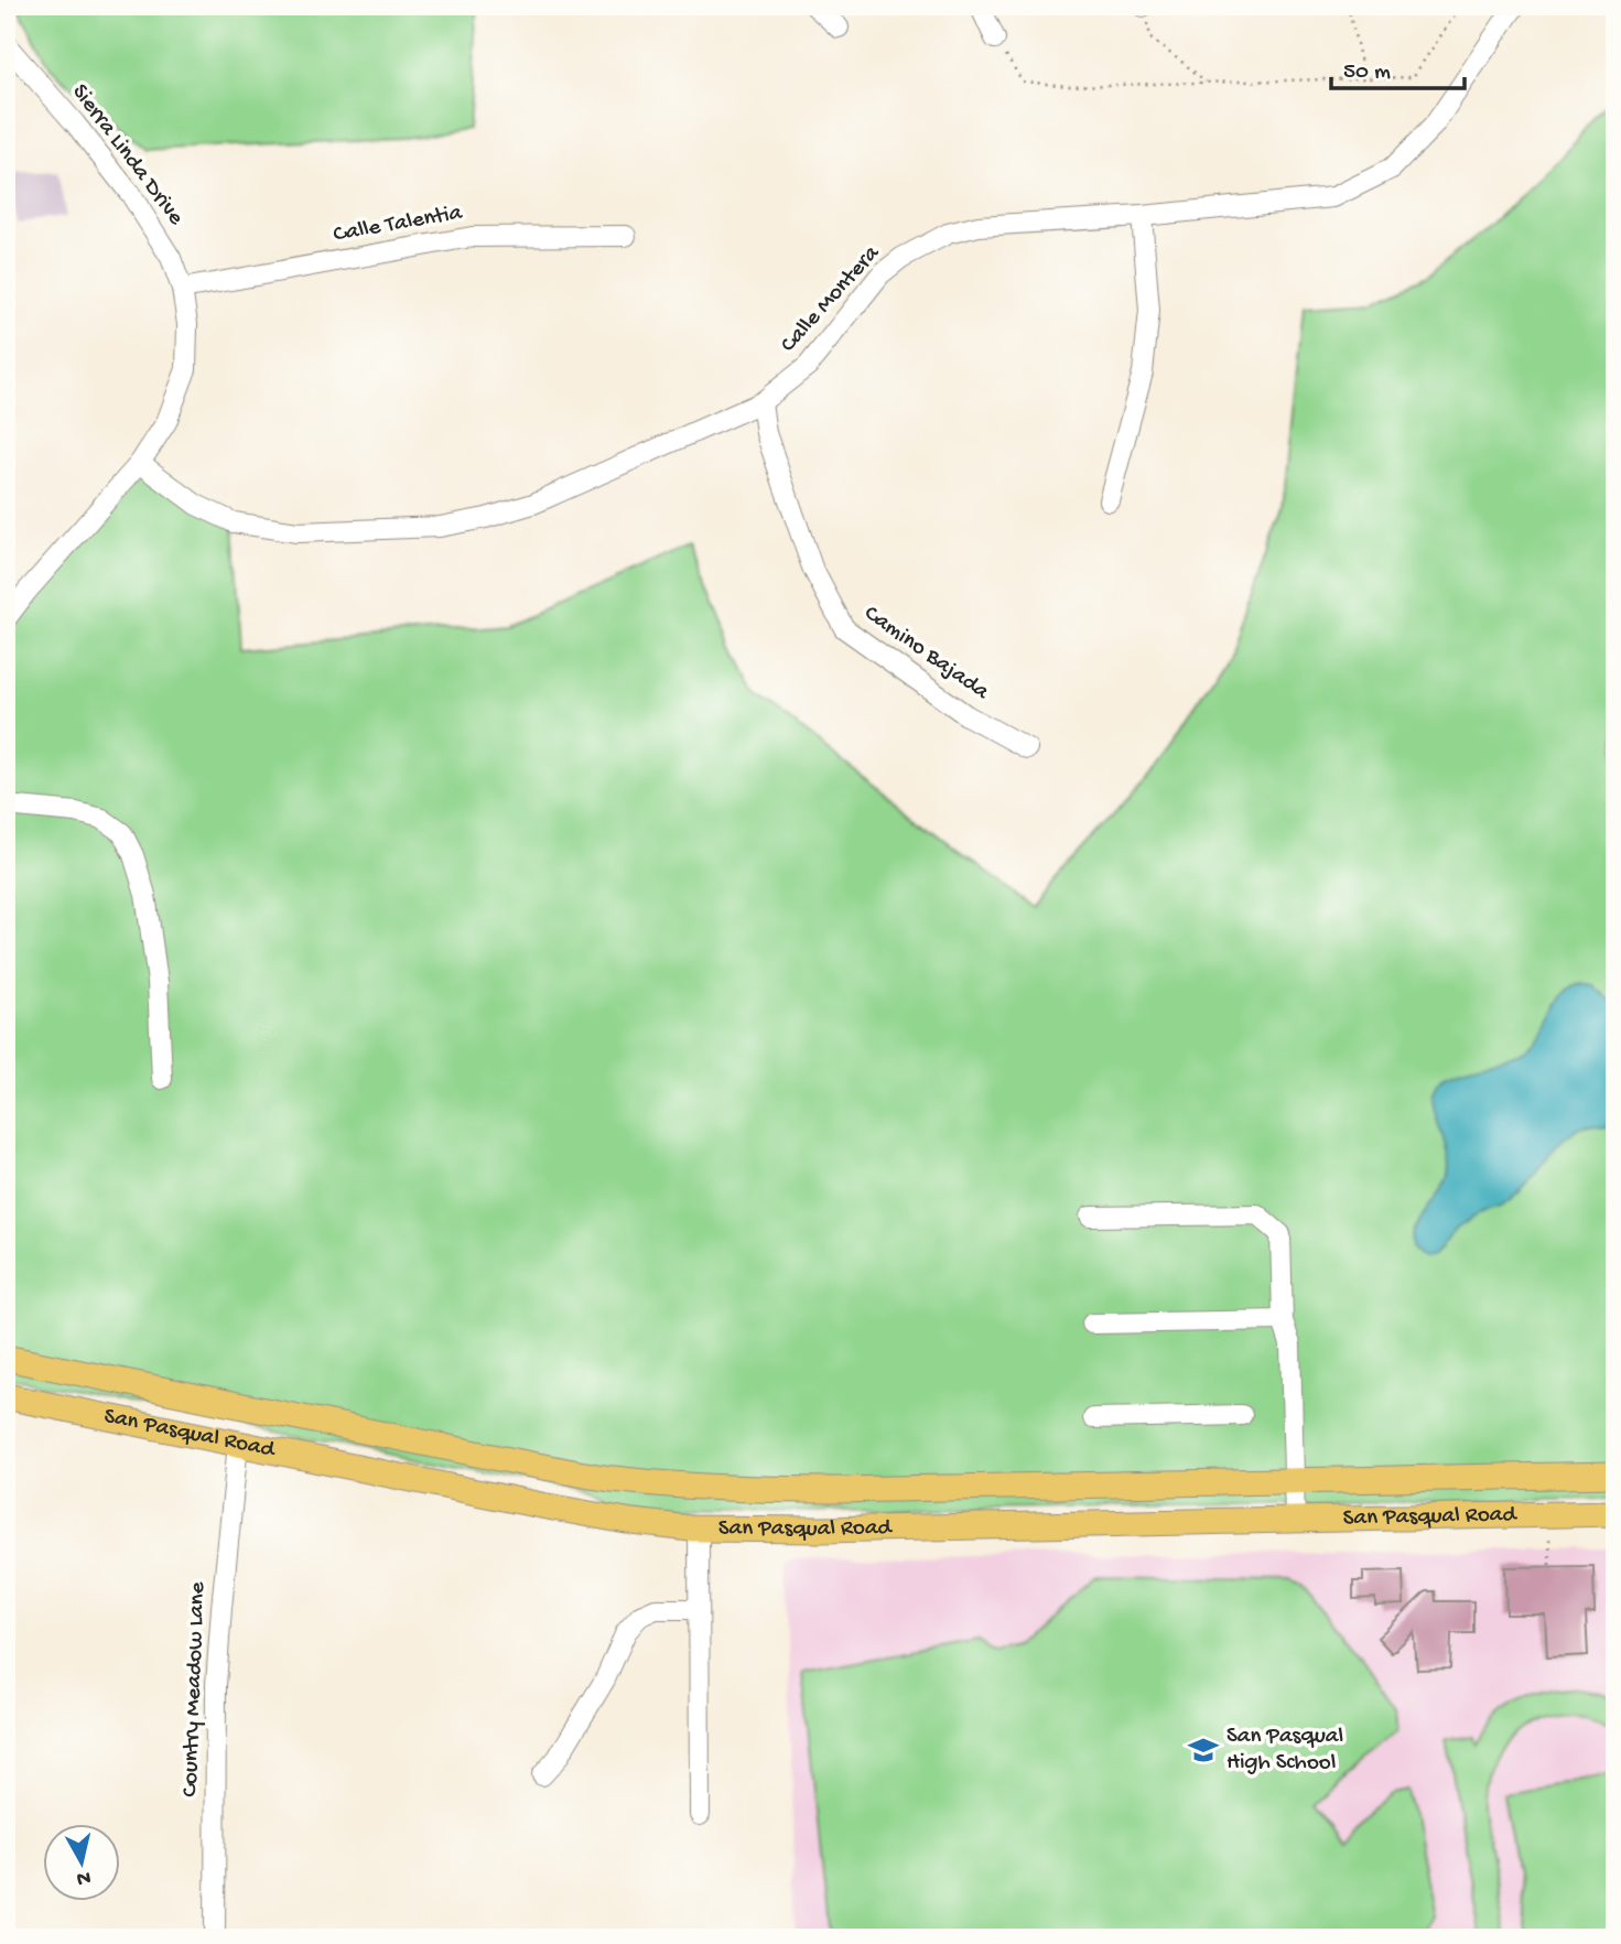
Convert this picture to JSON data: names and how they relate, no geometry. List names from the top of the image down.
{
  "streets": {
    "main road": ["San Pasqual Road"],
    "street": [
      "Sierra Linda Drive",
      "Calle Talentia",
      "Calle Montera",
      "Camino Bajada",
      "Country Meadow Lane"
    ]
  },
  "crossings": [
    ["Sierra Linda Drive", "Calle Talentia"],
    ["Sierra Linda Drive", "Calle Montera"],
    ["Calle Montera", "Camino Bajada"],
    ["San Pasqual Road", "Country Meadow Lane"]
  ],
  "places": {
    "school or university": ["San Pasqual High School"]
  },
  "scale_bar": "50 m",
  "north": "bottom"
}
